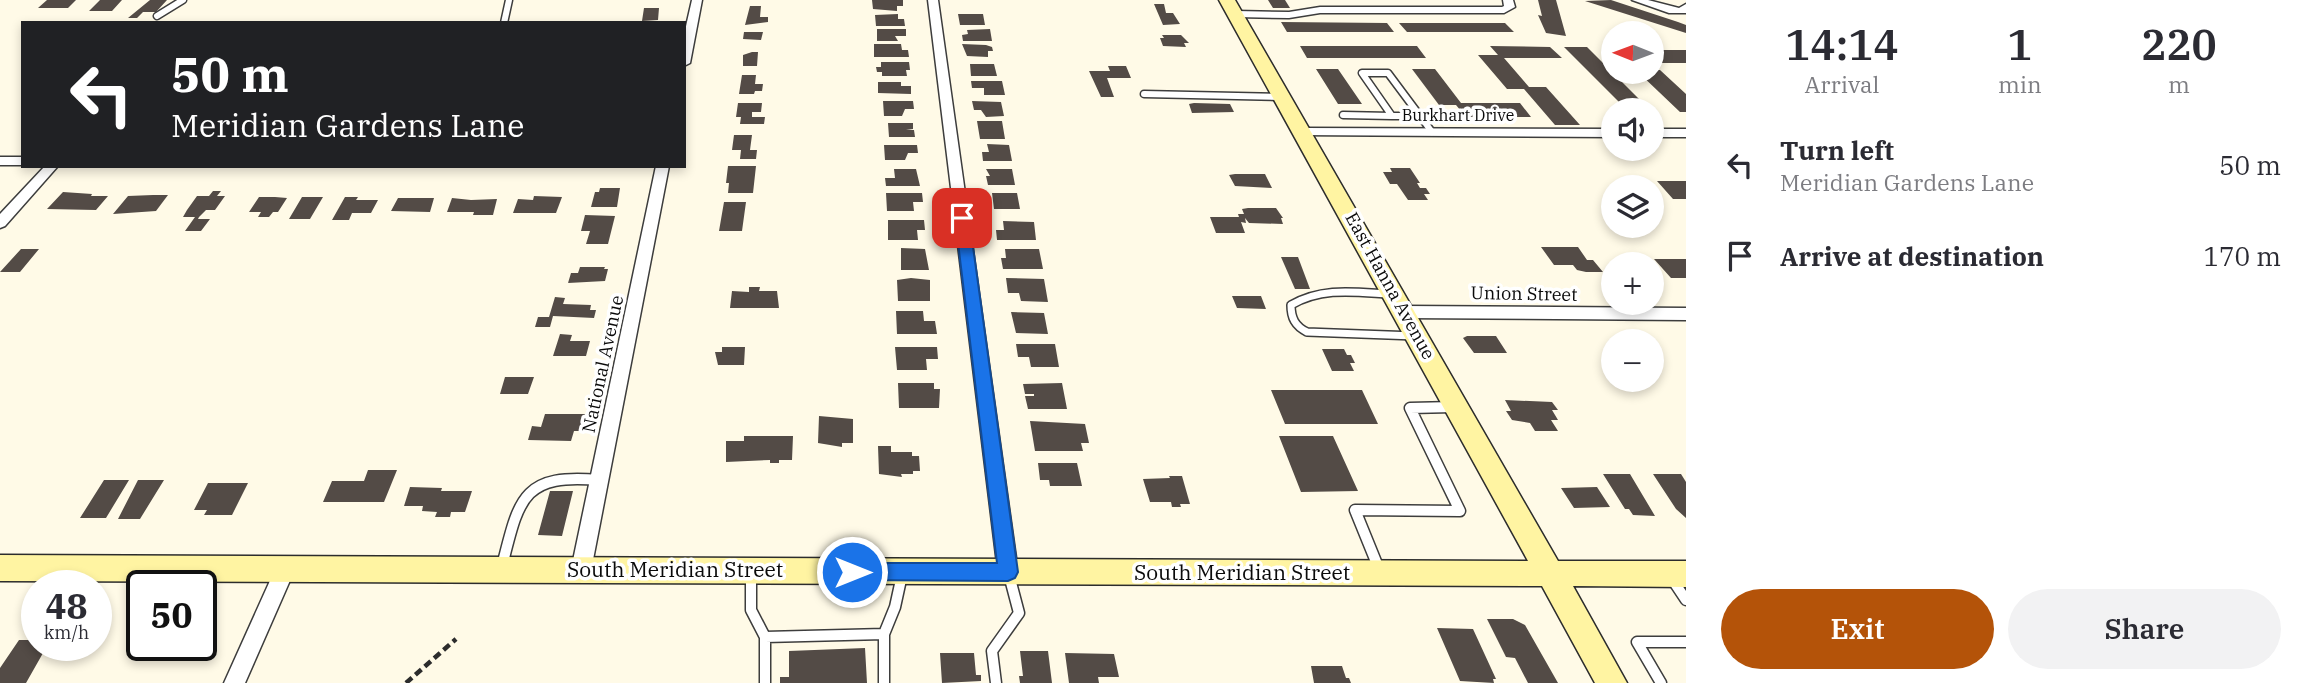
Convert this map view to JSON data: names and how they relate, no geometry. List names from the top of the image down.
{
  "streets": {
    "main road": ["East Hanna Avenue", "South Meridian Street"],
    "street": ["Burkhart Drive", "Union Street", "National Avenue"]
  },
  "crossings": [
    ["Burkhart Drive", "East Hanna Avenue"],
    ["East Hanna Avenue", "Union Street"],
    ["East Hanna Avenue", "South Meridian Street"],
    ["National Avenue", "South Meridian Street"]
  ],
  "north": "left",
  "page": {
    "eta": [
      "14:14",
      "Arrival",
      "1",
      "min",
      "220",
      "m"
    ],
    "map_buttons": ["+", "−"],
    "turn": ["50 m", "Meridian Gardens Lane"],
    "list": [
      {
        "name": "Turn left",
        "note": "Meridian Gardens Lane",
        "value": "50 m"
      },
      {
        "name": "Arrive at destination",
        "value": "170 m"
      }
    ],
    "speed": "48 km/h",
    "limit": "50",
    "buttons": ["Exit", "Share"]
  }
}
